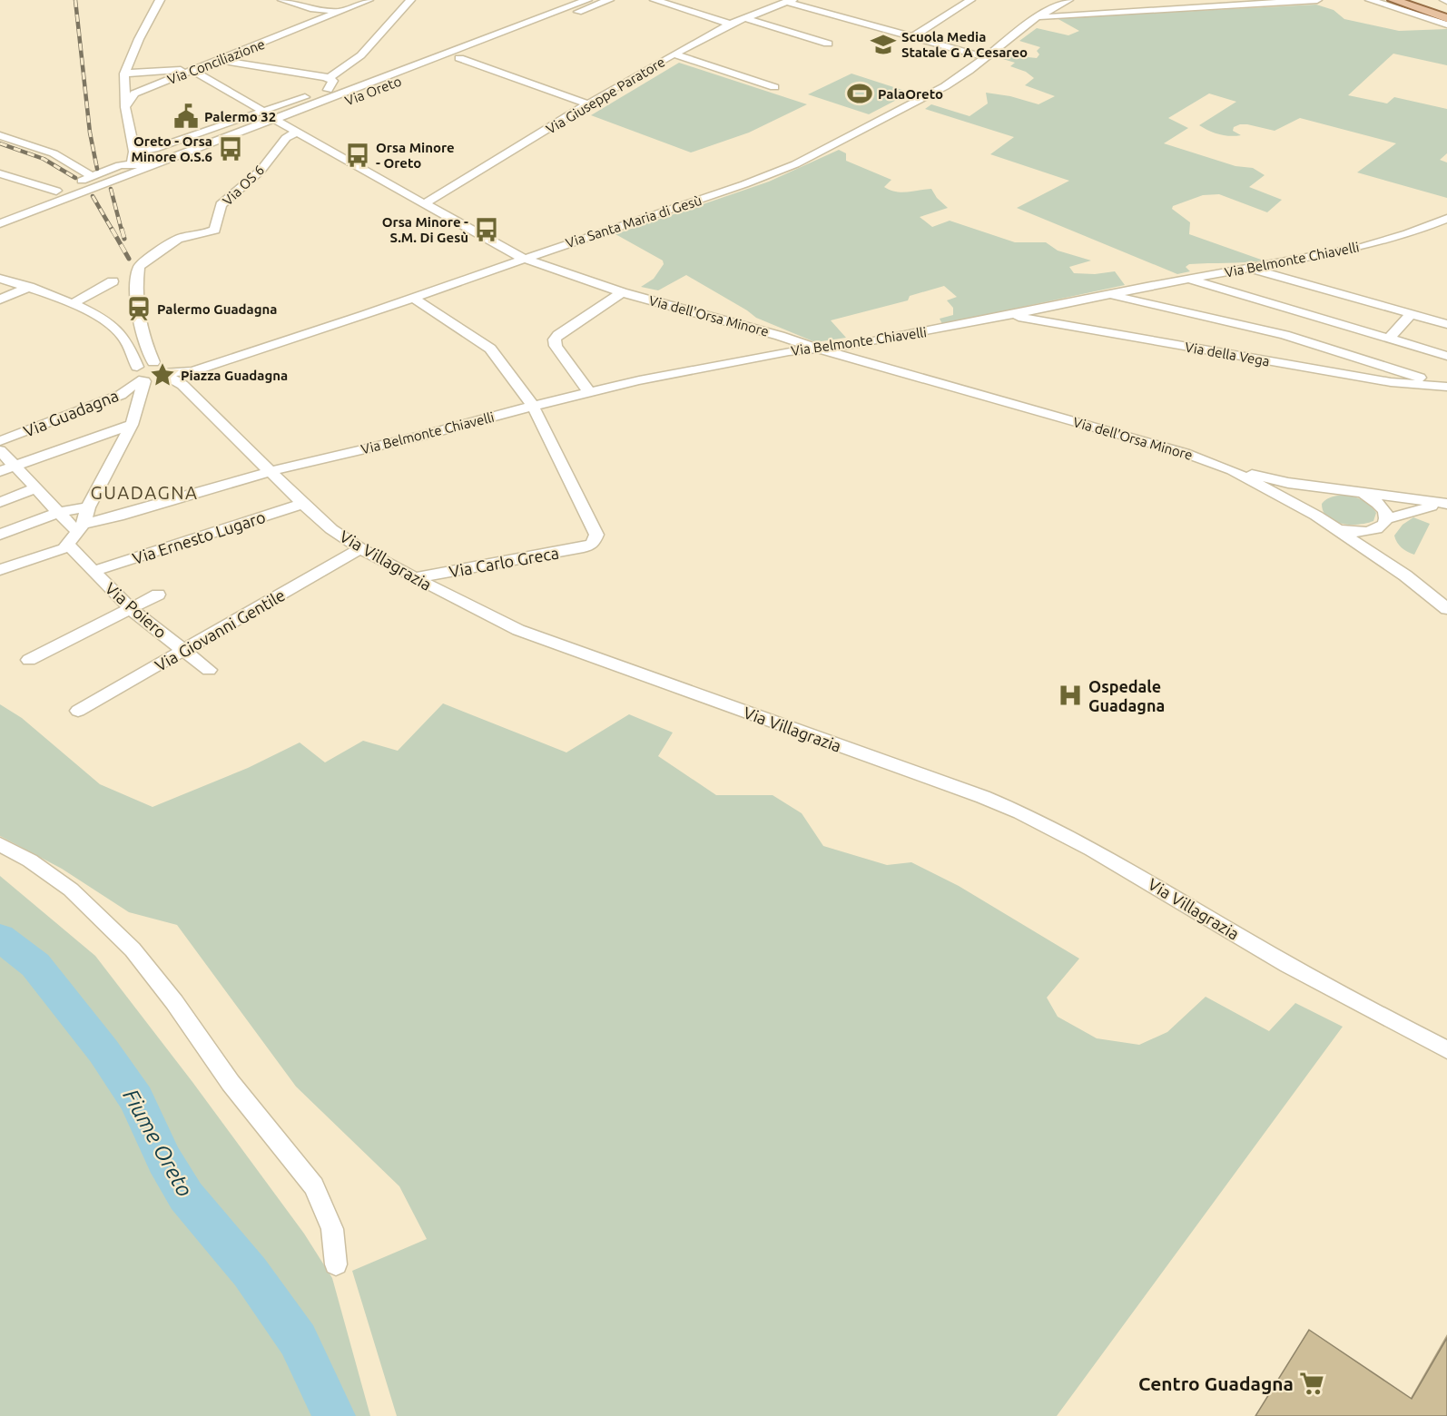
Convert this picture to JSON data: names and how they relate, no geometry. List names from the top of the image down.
{
  "streets": {
    "street": [
      "Via Conciliazione",
      "Via Oreto",
      "Via Giuseppe Paratore",
      "Via OS 6",
      "Via Santa Maria di Gesù",
      "Via Belmonte Chiavelli",
      "Via dell'Orsa Minore",
      "Via della Vega",
      "Via Guadagna",
      "Via Ernesto Lugaro",
      "Via Villagrazia",
      "Via Carlo Greca",
      "Via Poiero",
      "Via Giovanni Gentile"
    ]
  },
  "crossings": [
    ["Via Oreto", "Via dell'Orsa Minore"],
    ["Via Giuseppe Paratore", "Via dell'Orsa Minore"],
    ["Via OS 6", "Via dell'Orsa Minore"],
    ["Via OS 6", "Via Villagrazia"],
    ["Via Santa Maria di Gesù", "Via dell'Orsa Minore"],
    ["Via Santa Maria di Gesù", "Via Guadagna"],
    ["Via Santa Maria di Gesù", "Via Villagrazia"],
    ["Via Belmonte Chiavelli", "Via dell'Orsa Minore"],
    ["Via Belmonte Chiavelli", "Via della Vega"],
    ["Via Belmonte Chiavelli", "Via Villagrazia"],
    ["Via Belmonte Chiavelli", "Via Carlo Greca"],
    ["Via Belmonte Chiavelli", "Via Poiero"],
    ["Via Ernesto Lugaro", "Via Villagrazia"],
    ["Via Ernesto Lugaro", "Via Poiero"],
    ["Via Villagrazia", "Via Carlo Greca"],
    ["Via Villagrazia", "Via Giovanni Gentile"],
    ["Via Poiero", "Via Giovanni Gentile"]
  ],
  "districts": ["GUADAGNA"],
  "water": ["Fiume Oreto"],
  "places": {
    "school or university": ["Scuola Media Statale G A Cesareo"],
    "sports": ["PalaOreto"],
    "public building": ["Palermo 32"],
    "bus stop": ["Oreto - Orsa Minore O.S.6", "Orsa Minore - Oreto", "Orsa Minore - S.M. Di Gesù"],
    "station": ["Palermo Guadagna"],
    "place": ["Piazza Guadagna"],
    "hospital": ["Ospedale Guadagna"],
    "supermarket": ["Centro Guadagna"]
  }
}
